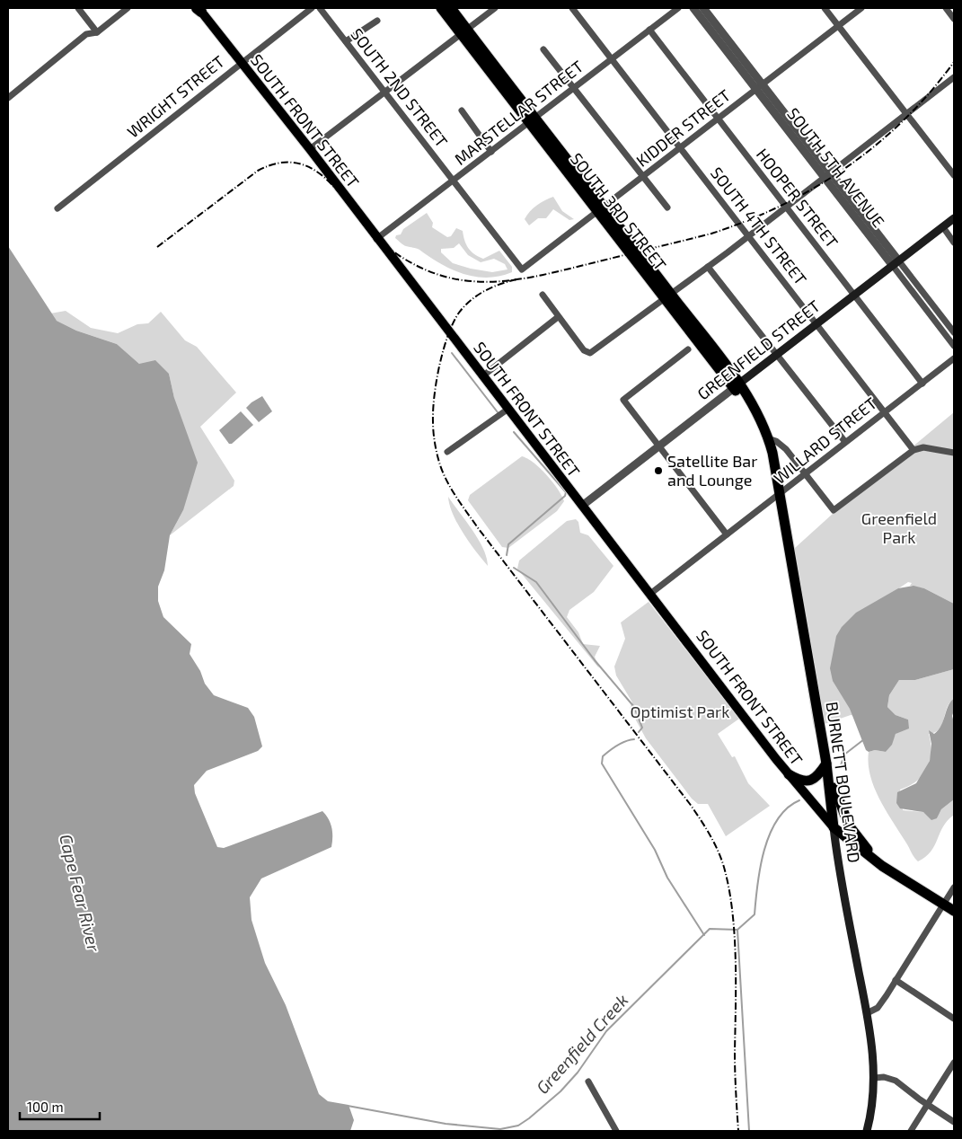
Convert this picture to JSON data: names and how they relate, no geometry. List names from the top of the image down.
{
  "streets": {
    "highway": ["SOUTH 3RD STREET", "BURNETT BOULEVARD"],
    "main road": ["SOUTH FRONT STREET", "GREENFIELD STREET"],
    "street": [
      "SOUTH 2ND STREET",
      "WRIGHT STREET",
      "MARSTELLAR STREET",
      "KIDDER STREET",
      "SOUTH 5TH AVENUE",
      "HOOPER STREET",
      "SOUTH 4TH STREET",
      "WILLARD STREET"
    ]
  },
  "crossings": [
    ["SOUTH 2ND STREET", "MARSTELLAR STREET"],
    ["SOUTH 2ND STREET", "KIDDER STREET"],
    ["WRIGHT STREET", "SOUTH FRONT STREET"],
    ["MARSTELLAR STREET", "SOUTH FRONT STREET"],
    ["MARSTELLAR STREET", "HOOPER STREET"],
    ["MARSTELLAR STREET", "SOUTH 3RD STREET"],
    ["MARSTELLAR STREET", "SOUTH 4TH STREET"],
    ["SOUTH FRONT STREET", "GREENFIELD STREET"],
    ["SOUTH FRONT STREET", "WILLARD STREET"],
    ["SOUTH FRONT STREET", "BURNETT BOULEVARD"],
    ["KIDDER STREET", "SOUTH 5TH AVENUE"],
    ["KIDDER STREET", "HOOPER STREET"],
    ["KIDDER STREET", "SOUTH 3RD STREET"],
    ["KIDDER STREET", "SOUTH 4TH STREET"],
    ["SOUTH 5TH AVENUE", "GREENFIELD STREET"],
    ["HOOPER STREET", "GREENFIELD STREET"],
    ["HOOPER STREET", "WILLARD STREET"],
    ["SOUTH 3RD STREET", "GREENFIELD STREET"],
    ["SOUTH 3RD STREET", "BURNETT BOULEVARD"],
    ["SOUTH 4TH STREET", "GREENFIELD STREET"],
    ["SOUTH 4TH STREET", "WILLARD STREET"],
    ["WILLARD STREET", "BURNETT BOULEVARD"]
  ],
  "water": ["Cape Fear River", "Greenfield Creek"],
  "parks": ["Greenfield Park", "Optimist Park"],
  "places": ["Satellite Bar and Lounge"],
  "scale_bar": "100 m"
}
